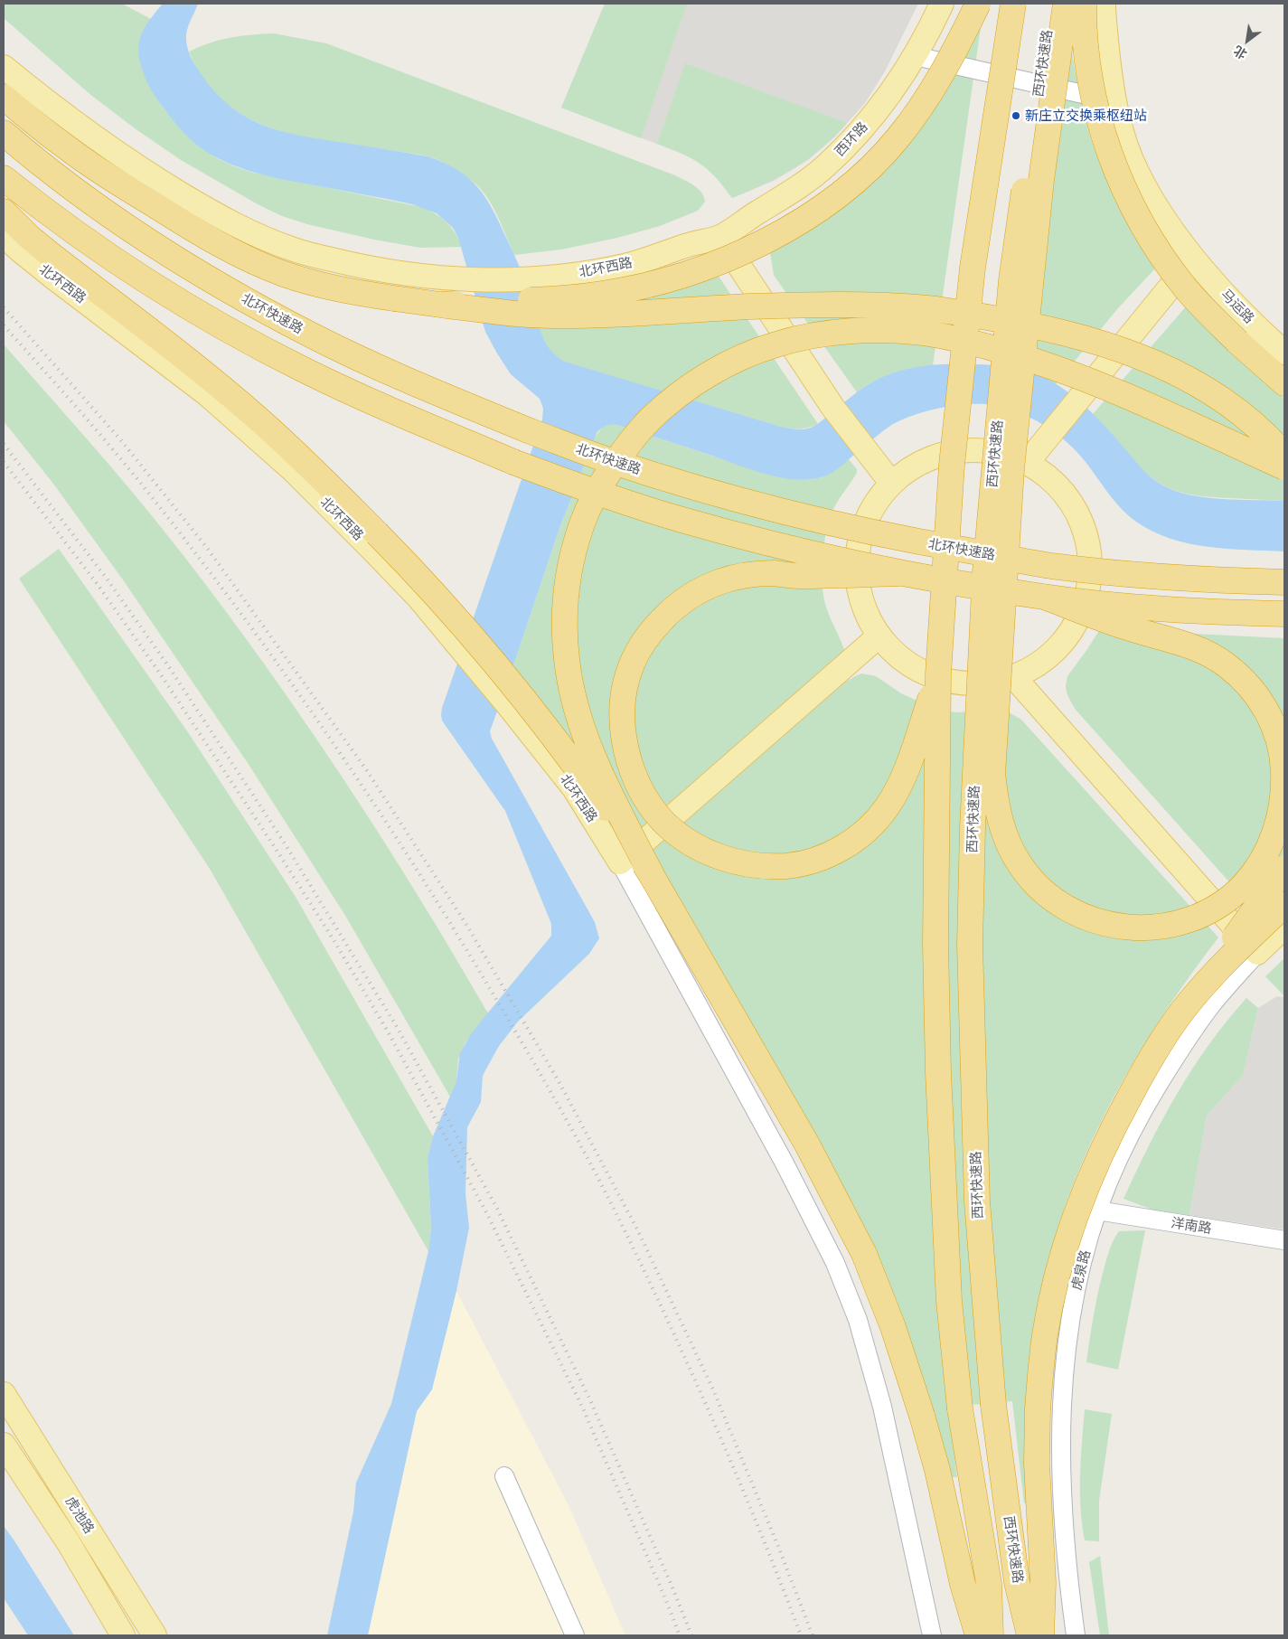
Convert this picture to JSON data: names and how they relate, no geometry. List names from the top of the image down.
{
  "streets": {
    "highway": ["西环快速路", "北环快速路"],
    "main road": [
      "西环路",
      "北环西路",
      "马运路",
      "虎池路"
    ],
    "street": ["洋南路", "虎泉路"]
  },
  "crossings": [
    ["西环路", "北环西路"],
    ["洋南路", "虎泉路"]
  ],
  "places": ["新庄立交换乘枢纽站"],
  "north": "bottom left"
}
